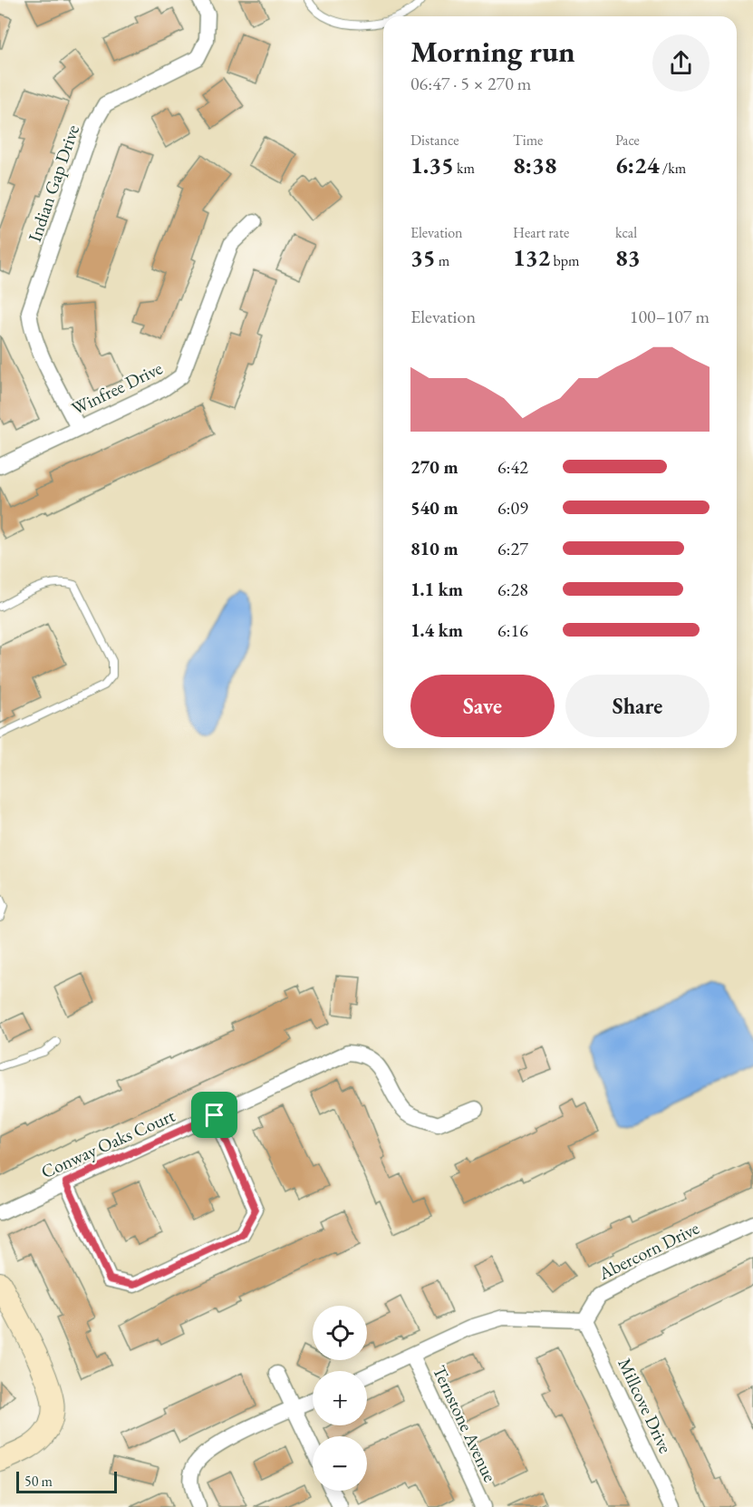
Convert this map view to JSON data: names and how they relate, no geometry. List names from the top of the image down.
{
  "streets": {
    "street": [
      "Indian Gap Drive",
      "Winfree Drive",
      "Conway Oaks Court",
      "Abercorn Drive",
      "Millcove Drive",
      "Ternstone Avenue"
    ]
  },
  "crossings": [
    ["Indian Gap Drive", "Winfree Drive"],
    ["Abercorn Drive", "Millcove Drive"]
  ],
  "scale_bar": "50 m",
  "page": {
    "heading": ["Morning run", "06:47 · 5 × 270 m"],
    "stats": [
      ["Distance", "1.35 km"],
      ["Time", "8:38"],
      ["Pace", "6:24 /km"],
      ["Elevation", "35 m"],
      ["Heart rate", "132 bpm"],
      ["kcal", "83"]
    ],
    "chart": ["Elevation", "100–107 m"],
    "list": [
      {
        "name": "270 m",
        "note": "6:42"
      },
      {
        "name": "540 m",
        "note": "6:09"
      },
      {
        "name": "810 m",
        "note": "6:27"
      },
      {
        "name": "1.1 km",
        "note": "6:28"
      },
      {
        "name": "1.4 km",
        "note": "6:16"
      }
    ],
    "buttons": ["Save", "Share"],
    "map_buttons": ["+", "−"],
    "scale": "50 m"
  }
}
